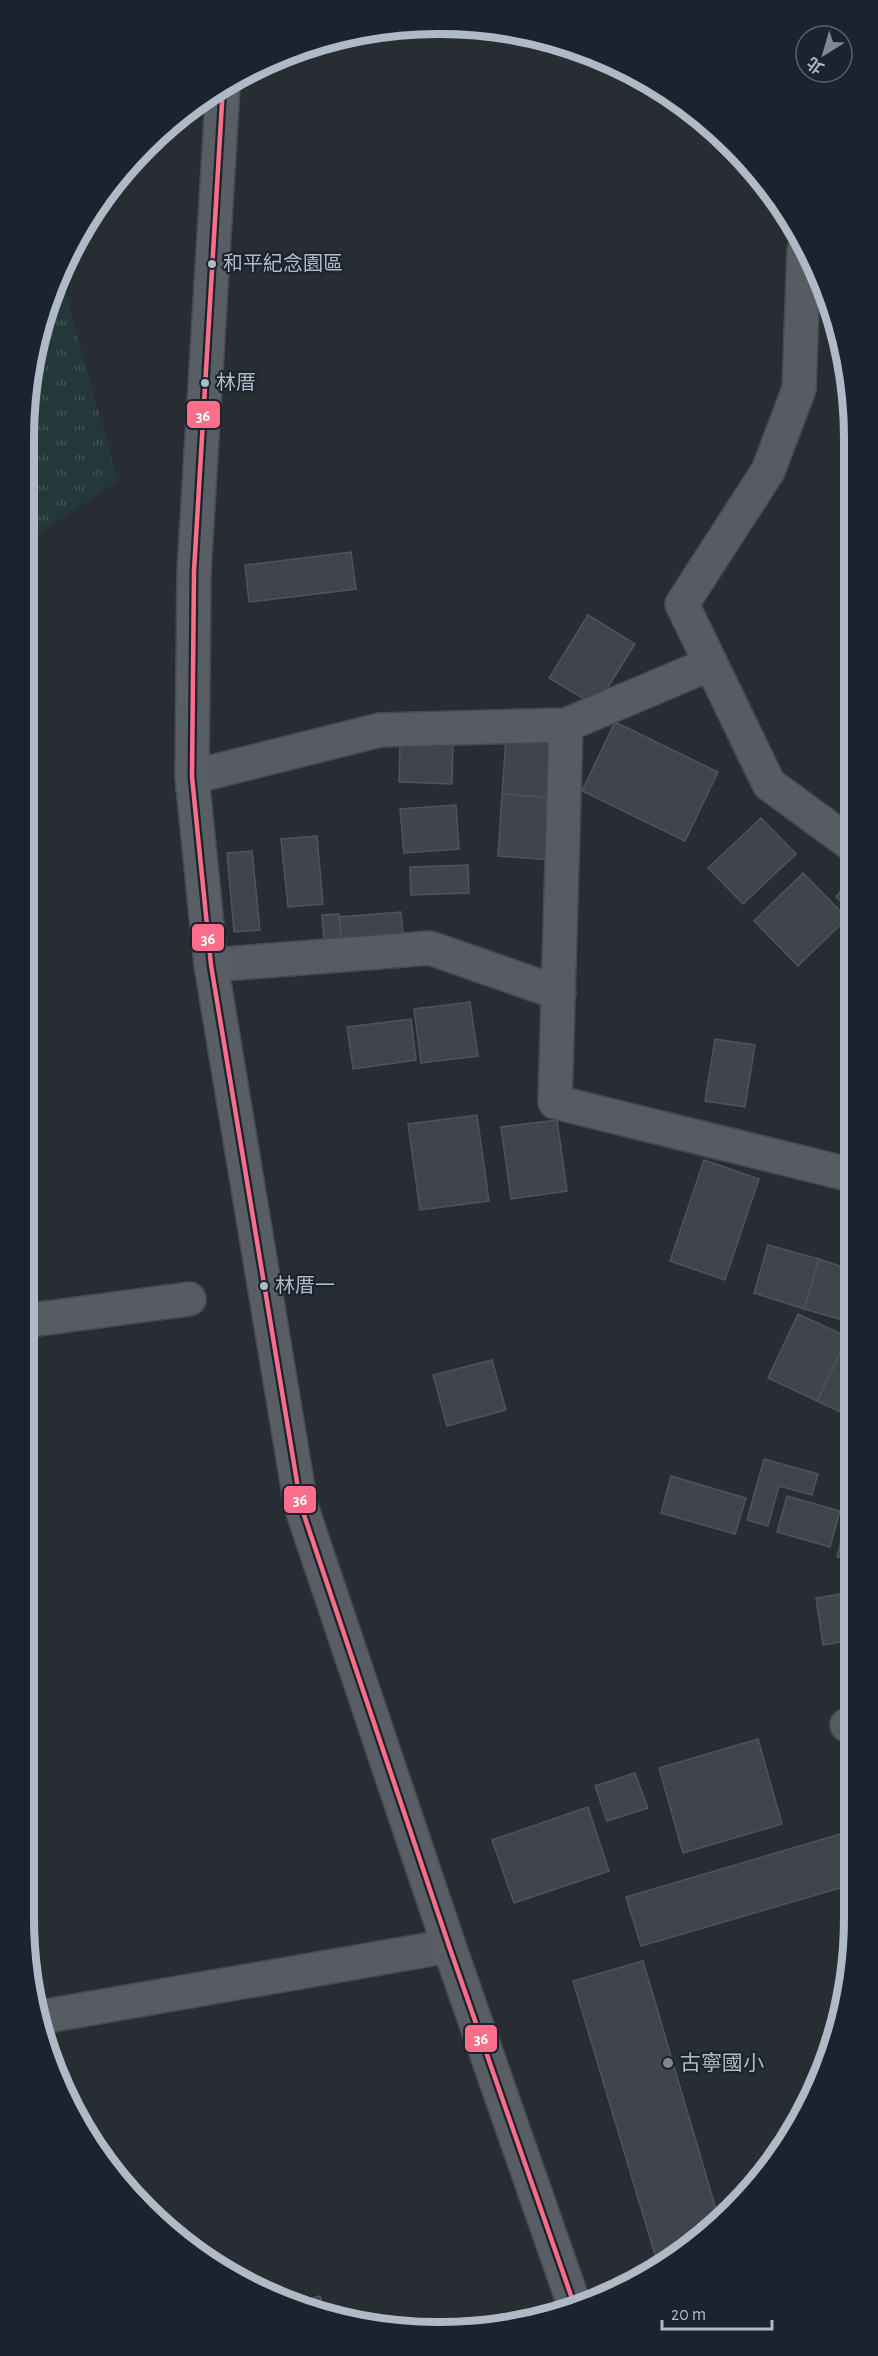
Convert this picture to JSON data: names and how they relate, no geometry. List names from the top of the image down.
{
  "places": [
    "和平紀念園區",
    "林厝",
    "林厝一",
    "古寧國小"
  ],
  "lines": ["transit line 36"],
  "scale_bar": "20 m",
  "north": "bottom left"
}
